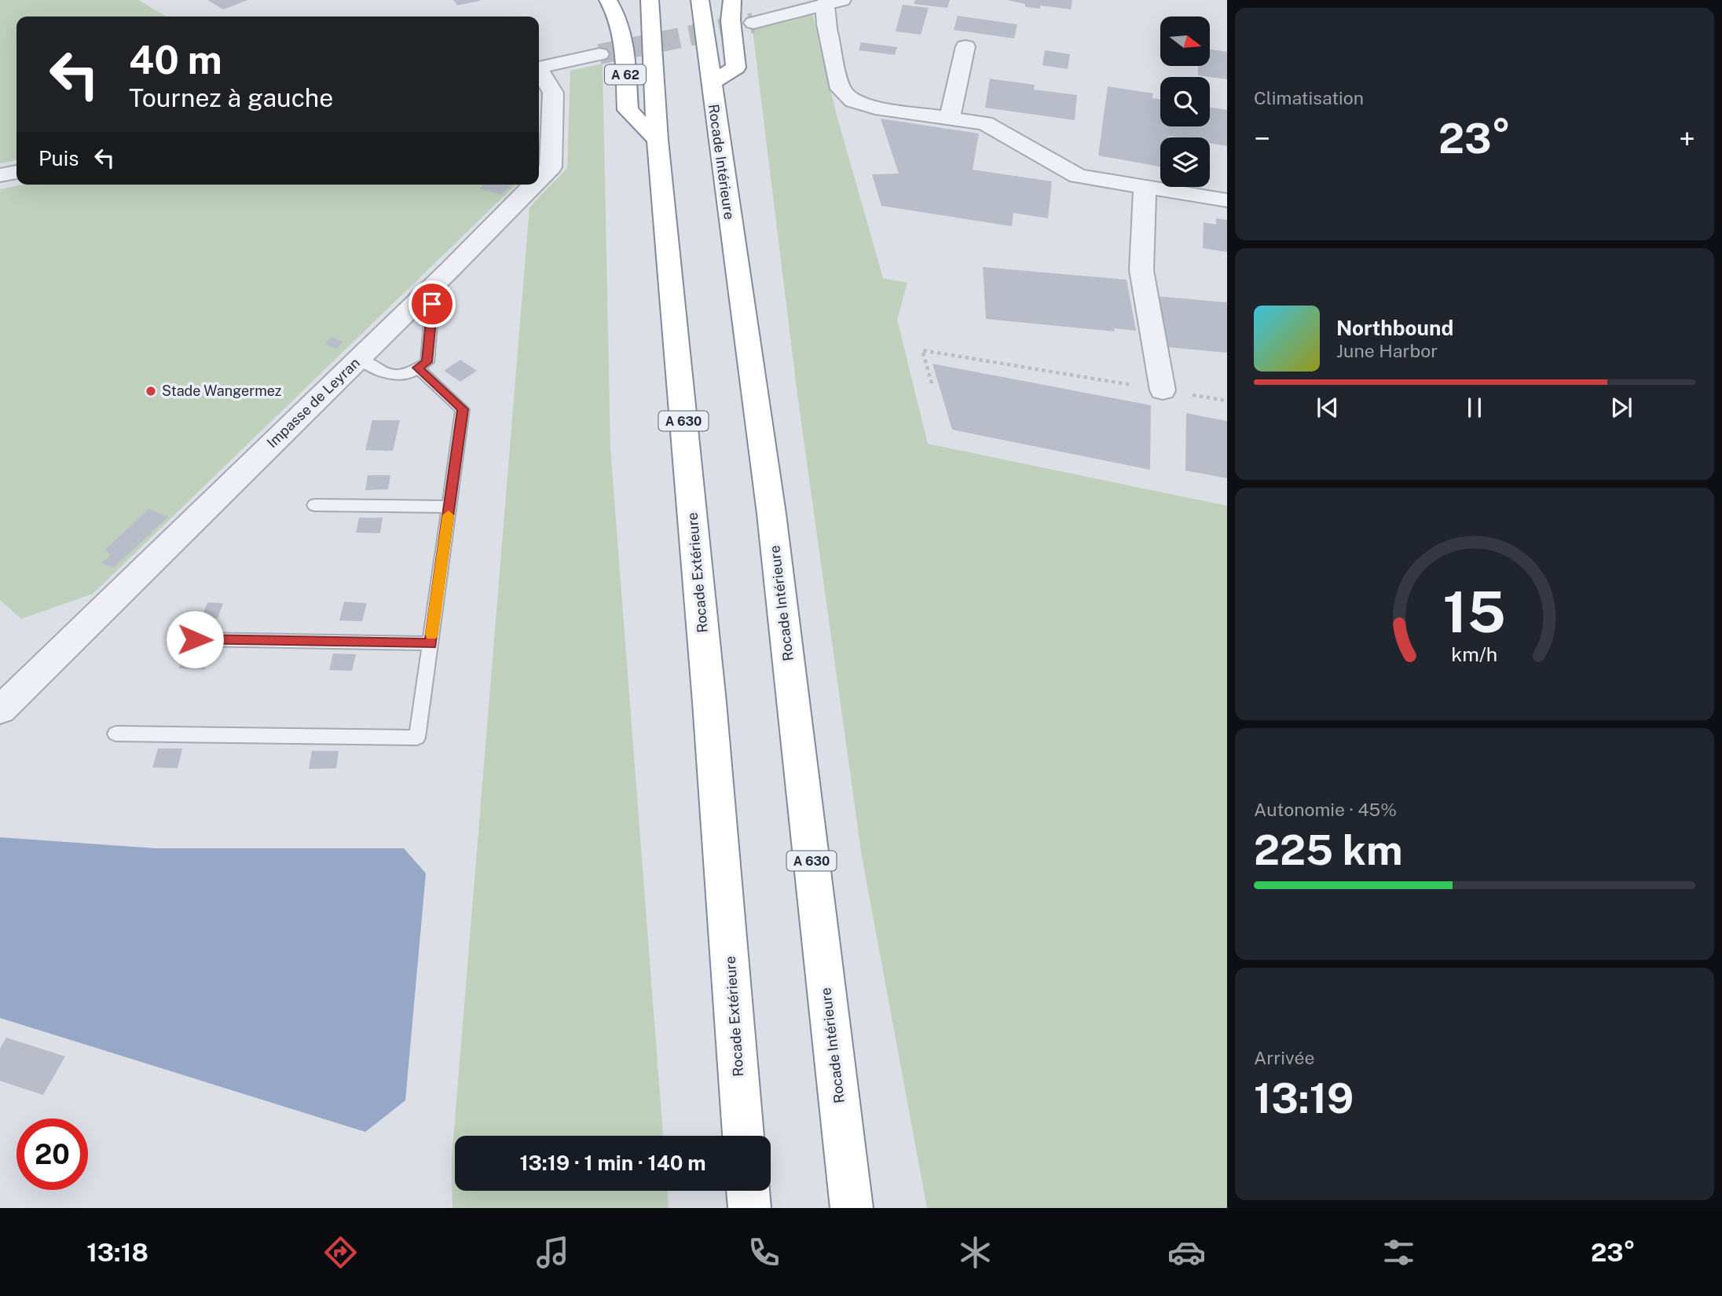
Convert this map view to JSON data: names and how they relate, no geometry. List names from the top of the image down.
{
  "streets": {
    "highway": [
      "A 62",
      "Rocade Intérieure",
      "A 630",
      "Rocade Extérieure"
    ],
    "street": ["Impasse de Leyran"]
  },
  "crossings": [
    ["A 62", "Rocade Extérieure"]
  ],
  "places": ["Stade Wangermez"],
  "north": "right",
  "page": {
    "tile": [
      "Climatisation",
      ["Autonomie · 45%", "225 km"],
      ["Arrivée", "13:19"]
    ],
    "turn": ["40 m", "Tournez à gauche"],
    "heat": ["−", "23°", "+"],
    "then": "Puis",
    "song": ["Northbound", "June Harbor"],
    "limit": "20",
    "trip": "13:19 · 1 min · 140 m",
    "tabs": ["13:18", "23°"],
    "gauge": ["15", "km/h"]
  }
}
